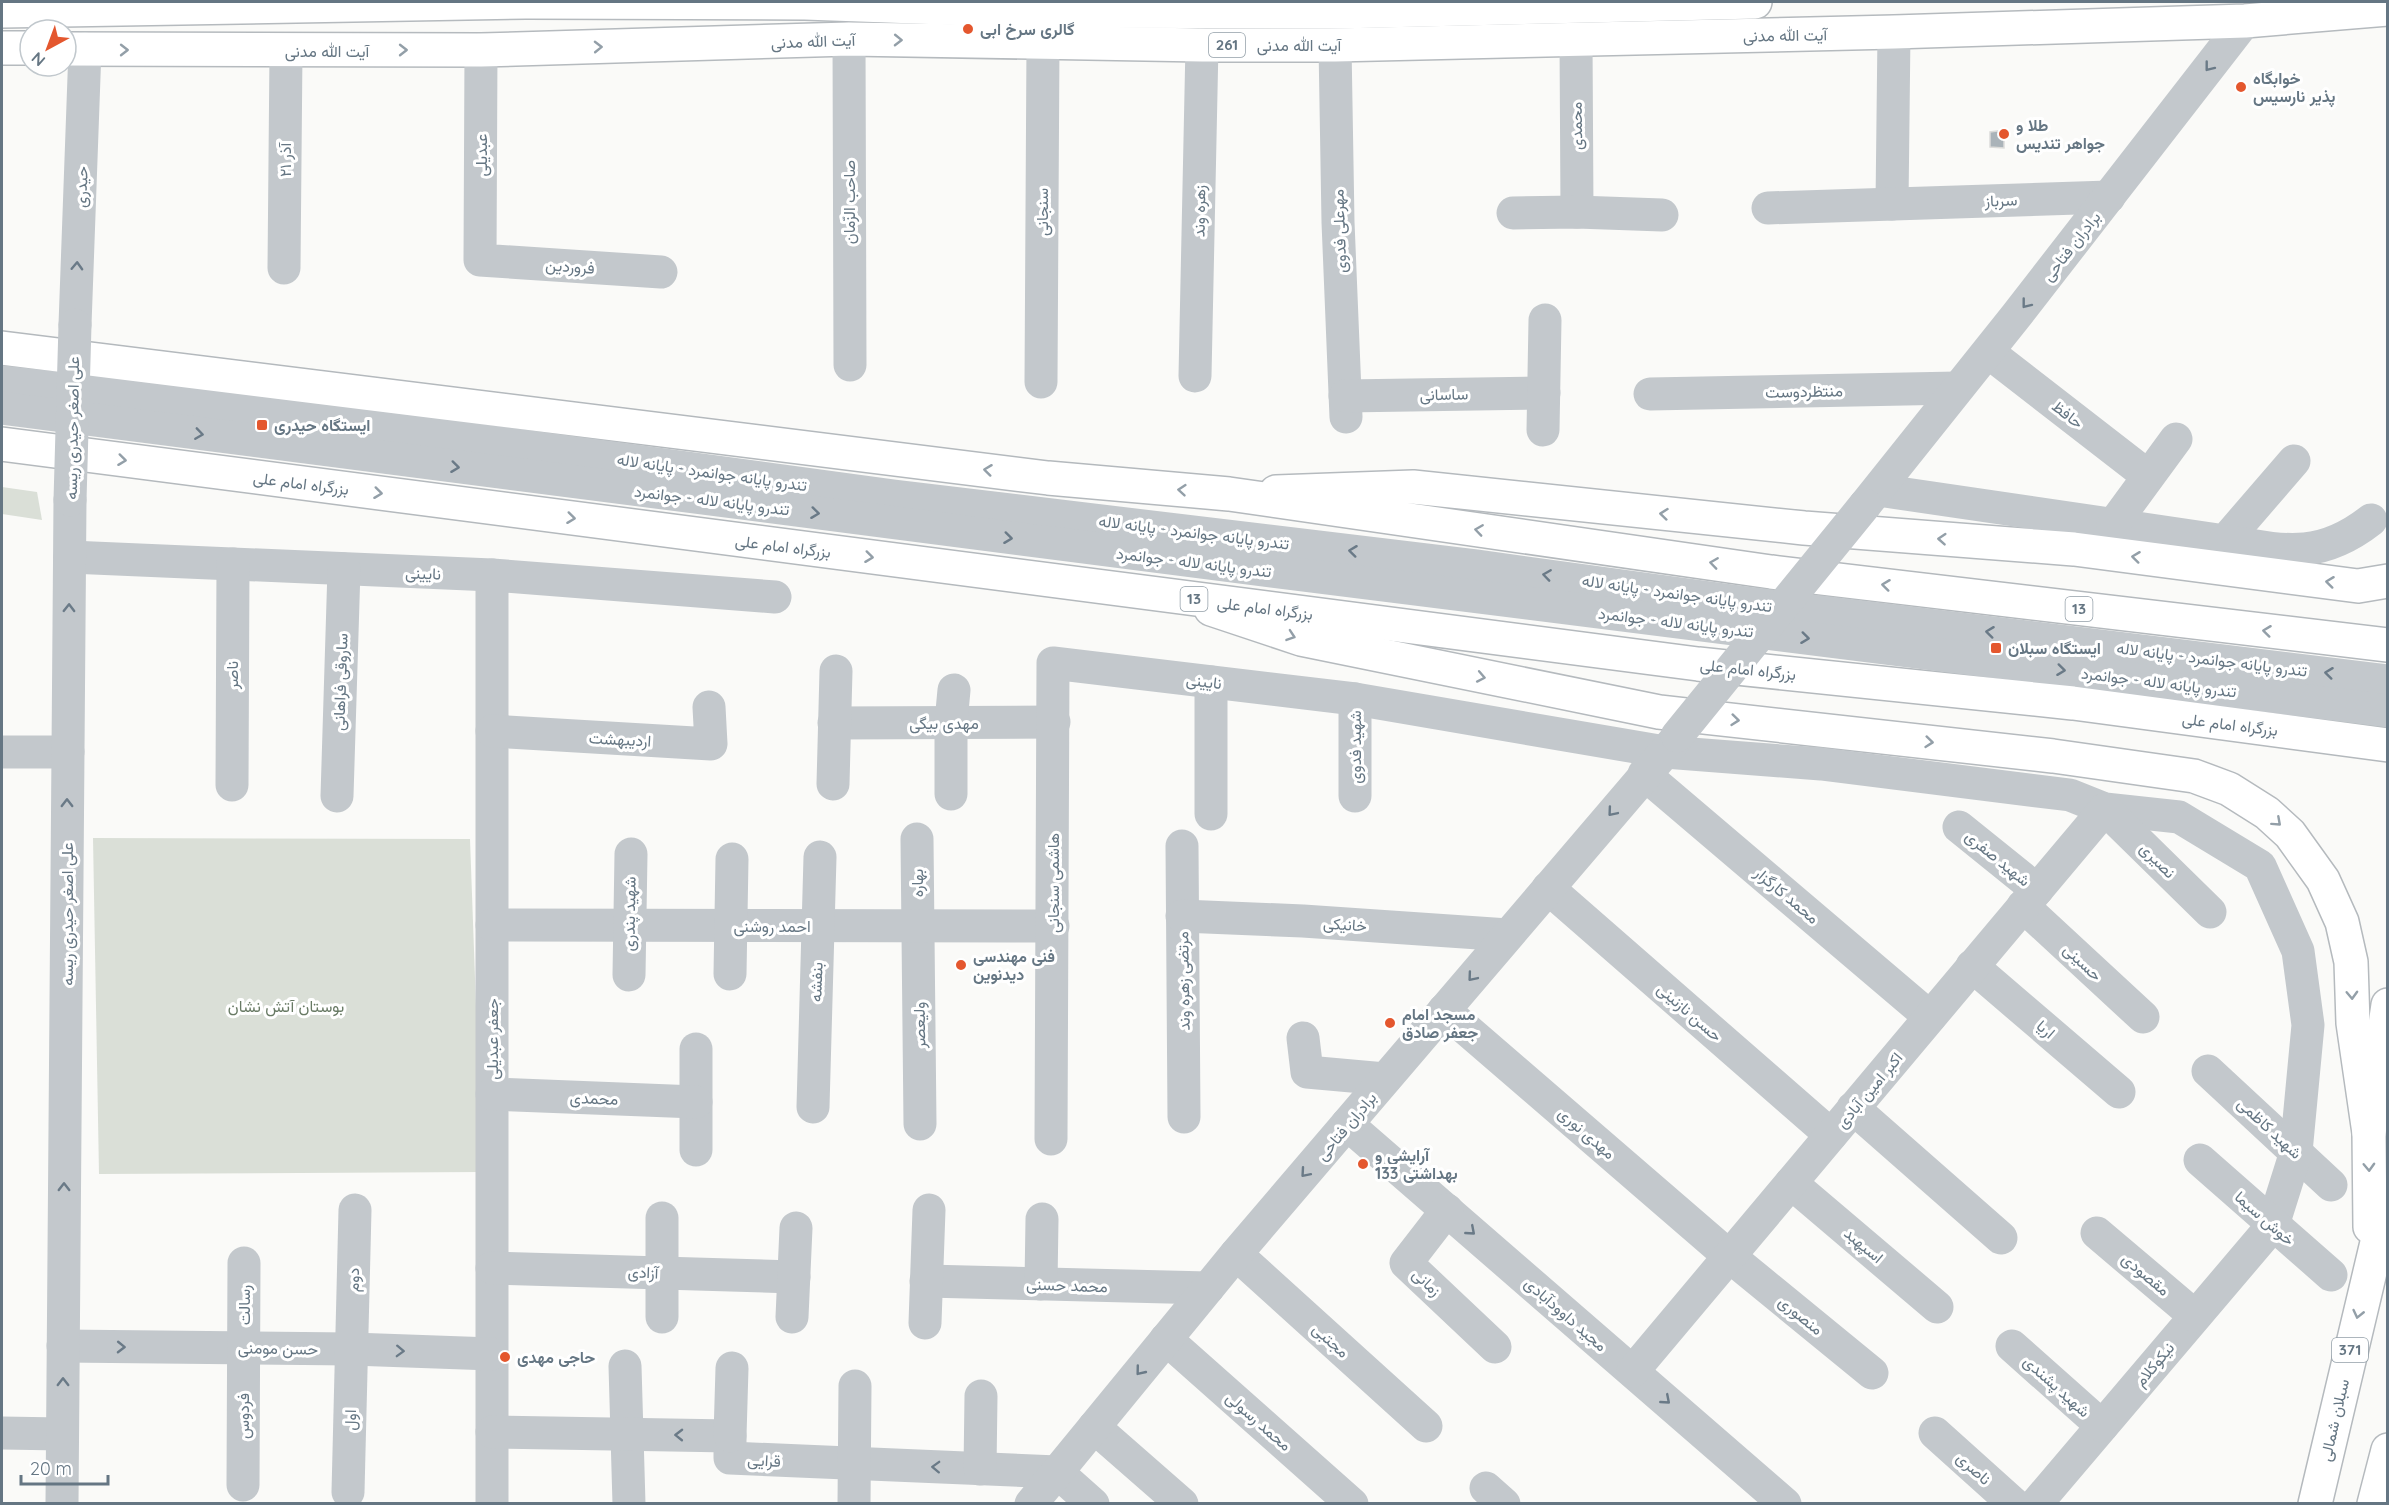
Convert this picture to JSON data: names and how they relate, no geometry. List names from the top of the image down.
{
  "streets": {
    "main road": [
      "آیت الله مدنی",
      "261",
      "بزرگراه امام علی",
      "13",
      "371",
      "سبلان شمالی"
    ],
    "street": [
      "محمدی",
      "عبدیلی",
      "آذر ۲۱",
      "حیدری",
      "سرباز",
      "صاحب الزّمان",
      "زهره وند",
      "سنجانی",
      "مهرعلی فدوی",
      "برادران فتاحی",
      "فروردین",
      "منتظردوست",
      "ساسانی",
      "حافظ",
      "علی اصغر حیدری ریسه",
      "تندرو پایانه جوانمرد - پایانه لاله",
      "تندرو پایانه لاله - جوانمرد",
      "نایینی",
      "ناصر",
      "ساروقی فراهانی",
      "مهدی بیگی",
      "اردیبهشت",
      "شهید فدوی",
      "شهید صفری",
      "نصیری",
      "بهاره",
      "هاشمی سنجانی",
      "محمد کارگزار",
      "شهید پندری",
      "خانیکی",
      "احمد روشنی",
      "حسینی",
      "مرتضی زهره وند",
      "بنفشه",
      "حسن نازنینی",
      "ولیعصر",
      "اریا",
      "جعفر عبدیلی",
      "اکبر امین آبادی",
      "شهید کاظمی",
      "مهدی نوری",
      "خوش سیما",
      "اسپهبد",
      "آزادی",
      "مقصودی",
      "دوم",
      "زمانی",
      "محمد حسنی",
      "رسالت",
      "مجید داوودآبادی",
      "منصوری",
      "مجتبی",
      "حسن مومنی",
      "نیکوکلام",
      "شهید پشندی",
      "فردوس",
      "اول",
      "محمد رسولی",
      "قرایی",
      "ناصری"
    ]
  },
  "crossings": [
    ["آیت الله مدنی", "محمدی"],
    ["آیت الله مدنی", "عبدیلی"],
    ["آیت الله مدنی", "آذر ۲۱"],
    ["آیت الله مدنی", "صاحب الزّمان"],
    ["آیت الله مدنی", "زهره وند"],
    ["آیت الله مدنی", "سنجانی"],
    ["آیت الله مدنی", "مهرعلی فدوی"],
    ["آیت الله مدنی", "برادران فتاحی"],
    ["محمدی", "جعفر عبدیلی"],
    ["عبدیلی", "فروردین"],
    ["حیدری", "علی اصغر حیدری ریسه"],
    ["سرباز", "برادران فتاحی"],
    ["مهرعلی فدوی", "ساسانی"],
    ["برادران فتاحی", "منتظردوست"],
    ["برادران فتاحی", "حافظ"],
    ["برادران فتاحی", "نایینی"],
    ["برادران فتاحی", "محمد کارگزار"],
    ["برادران فتاحی", "خانیکی"],
    ["برادران فتاحی", "حسن نازنینی"],
    ["برادران فتاحی", "مهدی نوری"],
    ["برادران فتاحی", "محمد حسنی"],
    ["برادران فتاحی", "مجید داوودآبادی"],
    ["برادران فتاحی", "مجتبی"],
    ["برادران فتاحی", "محمد رسولی"],
    ["برادران فتاحی", "قرایی"],
    ["علی اصغر حیدری ریسه", "نایینی"],
    ["علی اصغر حیدری ریسه", "حسن مومنی"],
    ["نایینی", "ناصر"],
    ["نایینی", "ساروقی فراهانی"],
    ["نایینی", "شهید فدوی"],
    ["نایینی", "نصیری"],
    ["نایینی", "هاشمی سنجانی"],
    ["نایینی", "محمد کارگزار"],
    ["نایینی", "جعفر عبدیلی"],
    ["نایینی", "اکبر امین آبادی"],
    ["مهدی بیگی", "هاشمی سنجانی"],
    ["اردیبهشت", "جعفر عبدیلی"],
    ["شهید صفری", "حسینی"],
    ["شهید صفری", "اکبر امین آبادی"],
    ["نصیری", "اکبر امین آبادی"],
    ["بهاره", "احمد روشنی"],
    ["بهاره", "ولیعصر"],
    ["هاشمی سنجانی", "احمد روشنی"],
    ["محمد کارگزار", "اکبر امین آبادی"],
    ["شهید پندری", "احمد روشنی"],
    ["خانیکی", "مرتضی زهره وند"],
    ["احمد روشنی", "بنفشه"],
    ["احمد روشنی", "ولیعصر"],
    ["احمد روشنی", "جعفر عبدیلی"],
    ["حسینی", "اکبر امین آبادی"],
    ["حسن نازنینی", "اکبر امین آبادی"],
    ["اریا", "اکبر امین آبادی"],
    ["جعفر عبدیلی", "آزادی"],
    ["جعفر عبدیلی", "حسن مومنی"],
    ["جعفر عبدیلی", "قرایی"],
    ["اکبر امین آبادی", "مهدی نوری"],
    ["اکبر امین آبادی", "اسپهبد"],
    ["اکبر امین آبادی", "مجید داوودآبادی"],
    ["اکبر امین آبادی", "منصوری"],
    ["مهدی نوری", "منصوری"],
    ["خوش سیما", "نیکوکلام"],
    ["مقصودی", "نیکوکلام"],
    ["دوم", "حسن مومنی"],
    ["دوم", "اول"],
    ["زمانی", "مجید داوودآبادی"],
    ["رسالت", "حسن مومنی"],
    ["رسالت", "فردوس"],
    ["حسن مومنی", "فردوس"],
    ["حسن مومنی", "اول"],
    ["نیکوکلام", "شهید پشندی"]
  ],
  "one_way": [
    "حیدری",
    "برادران فتاحی",
    "علی اصغر حیدری ریسه",
    "تندرو پایانه جوانمرد - پایانه لاله",
    "تندرو پایانه لاله - جوانمرد",
    "مجید داوودآبادی",
    "حسن مومنی",
    "سبلان شمالی",
    "قرایی"
  ],
  "parks": ["بوستان آتش نشان"],
  "places": {
    "other": [
      "گالری سرخ ابی",
      "خوابگاه پذیر نارسیس",
      "طلا و جواهر تندیس",
      "فنی مهندسی دیدنوین",
      "مسجد امام جعفر صادق",
      "آرایشی و بهداشتی 133",
      "حاجی مهدی"
    ],
    "transit": ["ایستگاه حیدری", "ایستگاه سبلان"]
  },
  "scale_bar": "20 m",
  "north": "bottom left"
}
